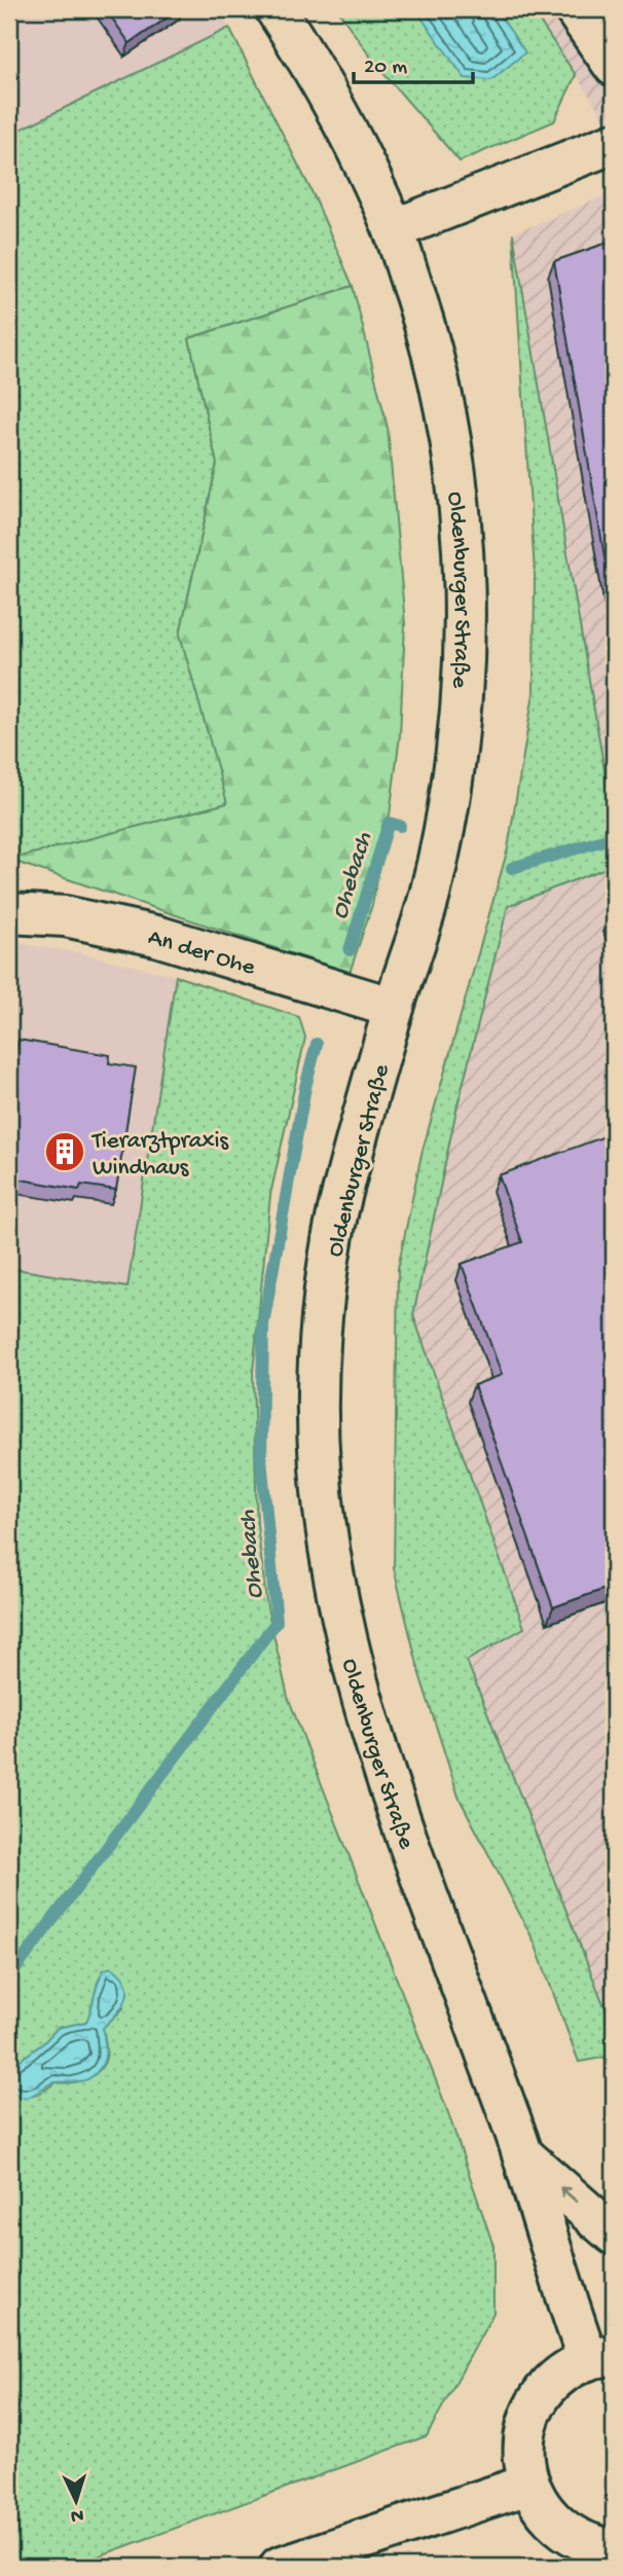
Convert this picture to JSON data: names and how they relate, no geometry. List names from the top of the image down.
{
  "streets": {
    "main road": ["Oldenburger Straße", "An der Ohe"]
  },
  "crossings": [
    ["Oldenburger Straße", "An der Ohe"]
  ],
  "water": ["Ohebach"],
  "places": {
    "building": ["Tierarztpraxis Windhaus"]
  },
  "scale_bar": "20 m",
  "north": "bottom"
}
